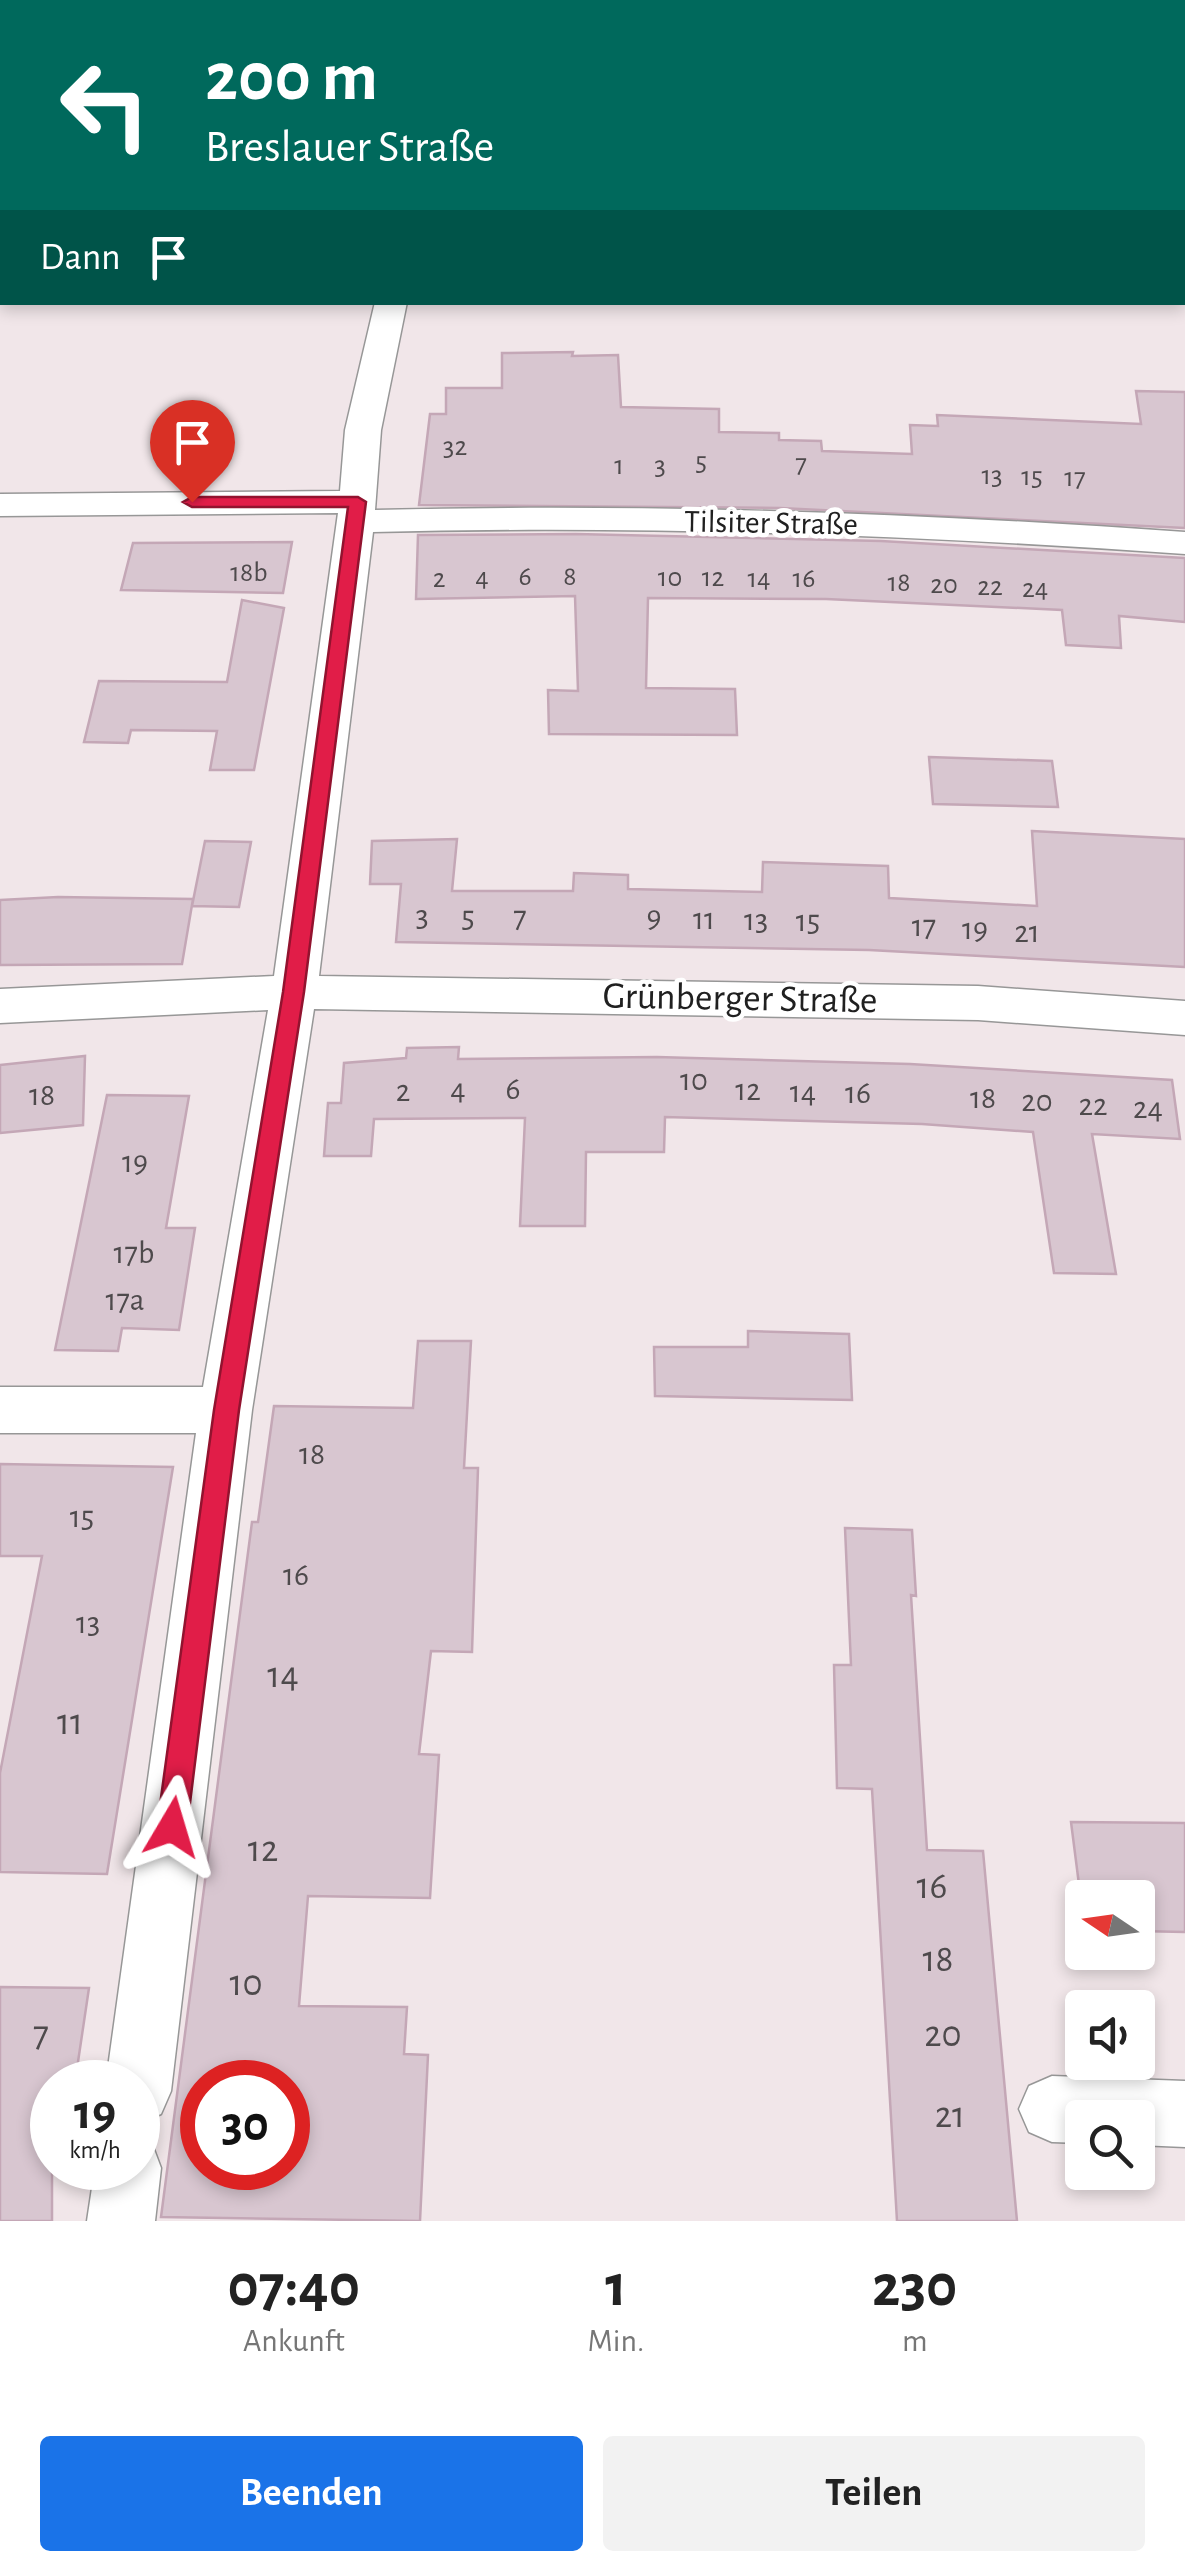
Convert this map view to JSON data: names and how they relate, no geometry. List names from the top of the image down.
{
  "streets": {
    "street": ["Tilsiter Straße", "Grünberger Straße"]
  },
  "house_numbers": [
    "32",
    "5",
    "7",
    "1",
    "3",
    "13",
    "15",
    "17",
    "18b",
    "6",
    "8",
    "4",
    "10",
    "12",
    "2",
    "14",
    "16",
    "18",
    "20",
    "22",
    "24",
    "3",
    "5",
    "7",
    "9",
    "11",
    "13",
    "15",
    "17",
    "19",
    "21",
    "10",
    "4",
    "6",
    "12",
    "2",
    "14",
    "16",
    "18",
    "18",
    "20",
    "22",
    "24",
    "19",
    "17b",
    "17a",
    "18",
    "15",
    "16",
    "13",
    "14",
    "11",
    "12",
    "16",
    "18",
    "10",
    "7",
    "20",
    "21"
  ],
  "north": "left",
  "page": {
    "turn": ["200 m", "Breslauer Straße"],
    "then": "Dann",
    "speed": "19 km/h",
    "limit": "30",
    "eta": [
      "07:40",
      "Ankunft",
      "1",
      "Min.",
      "230",
      "m"
    ],
    "buttons": ["Beenden", "Teilen"]
  }
}
